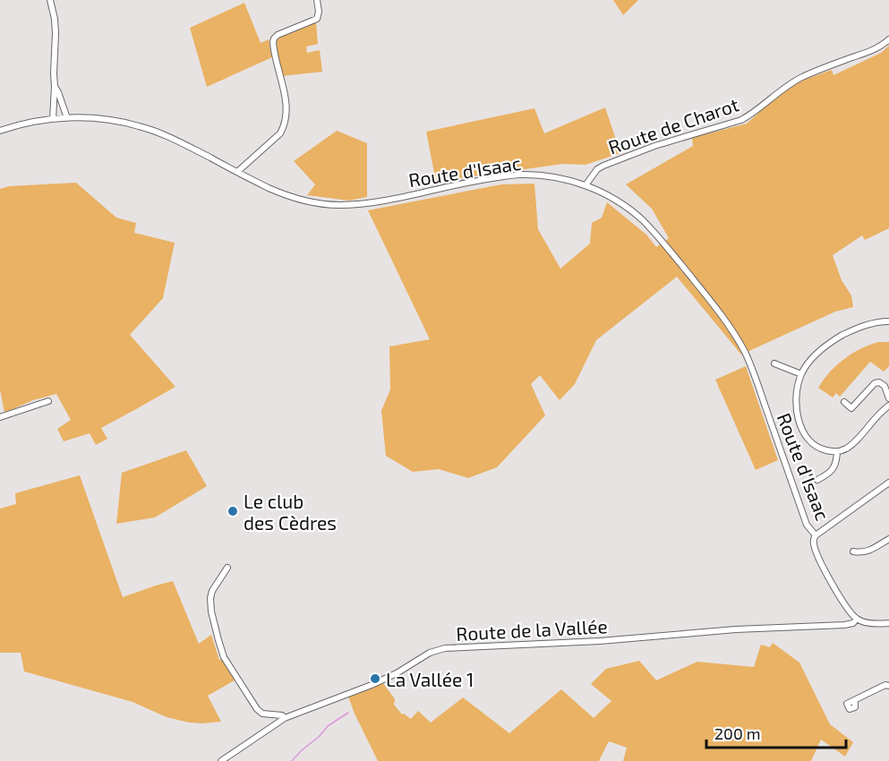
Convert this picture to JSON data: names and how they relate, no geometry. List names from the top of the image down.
{
  "streets": {
    "street": ["Route de Charot", "Route d'Isaac", "Route de la Vallée"]
  },
  "crossings": [
    ["Route de Charot", "Route d'Isaac"],
    ["Route d'Isaac", "Route de la Vallée"]
  ],
  "places": ["Le club des Cèdres", "La Vallée 1"],
  "scale_bar": "200 m"
}
